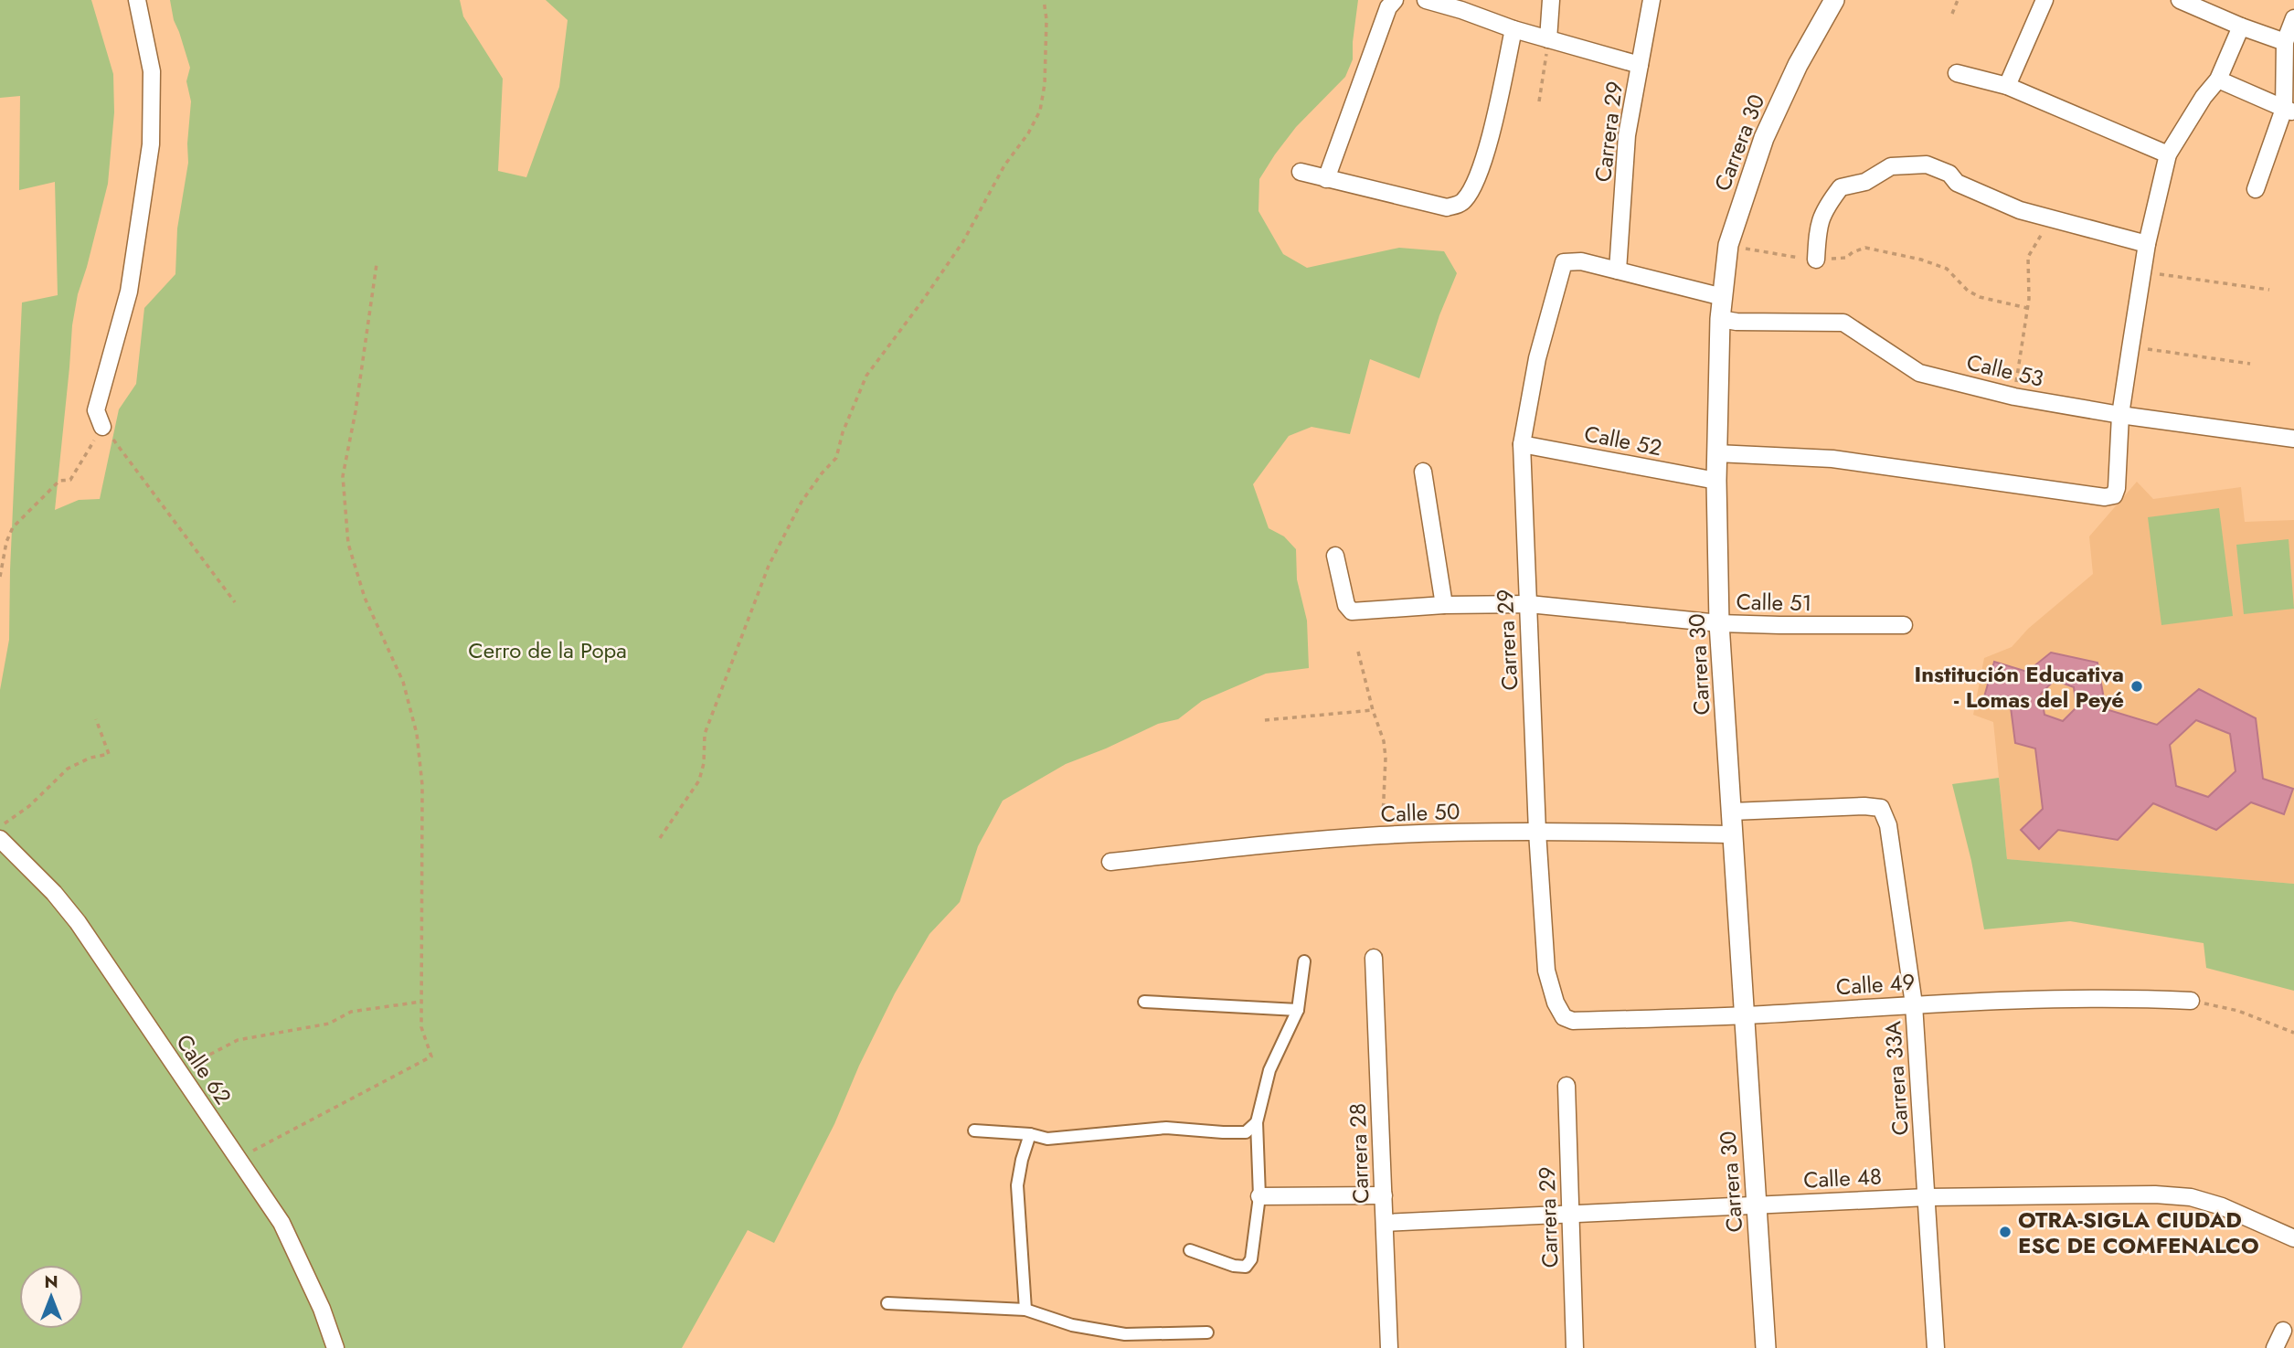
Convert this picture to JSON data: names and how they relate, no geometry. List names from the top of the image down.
{
  "streets": {
    "street": [
      "Carrera 29",
      "Carrera 30",
      "Calle 53",
      "Calle 52",
      "Calle 51",
      "Calle 50",
      "Calle 49",
      "Calle 62",
      "Carrera 33A",
      "Carrera 28",
      "Calle 48"
    ]
  },
  "crossings": [
    ["Carrera 29", "Calle 52"],
    ["Carrera 29", "Calle 51"],
    ["Carrera 29", "Calle 50"],
    ["Carrera 29", "Calle 49"],
    ["Carrera 29", "Calle 48"],
    ["Carrera 30", "Calle 53"],
    ["Carrera 30", "Calle 52"],
    ["Carrera 30", "Calle 51"],
    ["Carrera 30", "Calle 50"],
    ["Carrera 30", "Calle 49"],
    ["Carrera 30", "Carrera 33A"],
    ["Carrera 30", "Calle 48"],
    ["Calle 49", "Carrera 33A"],
    ["Carrera 33A", "Calle 48"],
    ["Carrera 28", "Calle 48"]
  ],
  "parks": ["Cerro de la Popa"],
  "places": ["Institución Educativa - Lomas del Peyé", "OTRA-SIGLA CIUDAD ESC DE COMFENALCO"],
  "north": "top"
}
